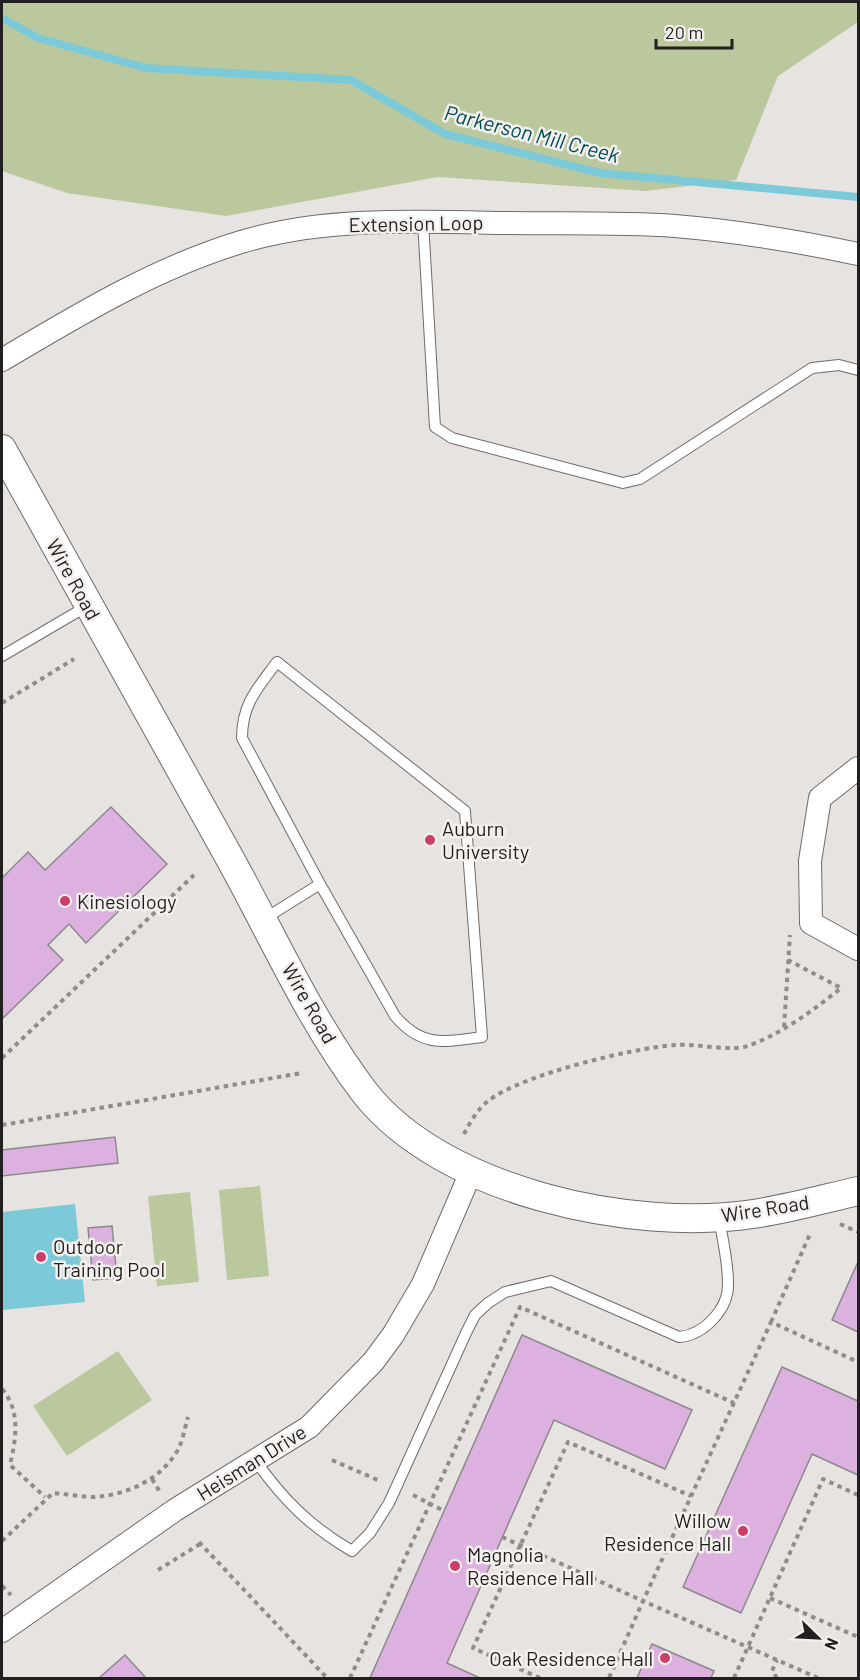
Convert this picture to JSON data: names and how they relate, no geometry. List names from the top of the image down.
{
  "streets": {
    "street": ["Extension Loop", "Wire Road", "Heisman Drive"]
  },
  "crossings": [
    ["Wire Road", "Heisman Drive"]
  ],
  "water": ["Parkerson Mill Creek"],
  "places": [
    "Auburn University",
    "Kinesiology",
    "Outdoor Training Pool",
    "Willow Residence Hall",
    "Magnolia Residence Hall",
    "Oak Residence Hall"
  ],
  "scale_bar": "20 m",
  "north": "bottom right"
}
